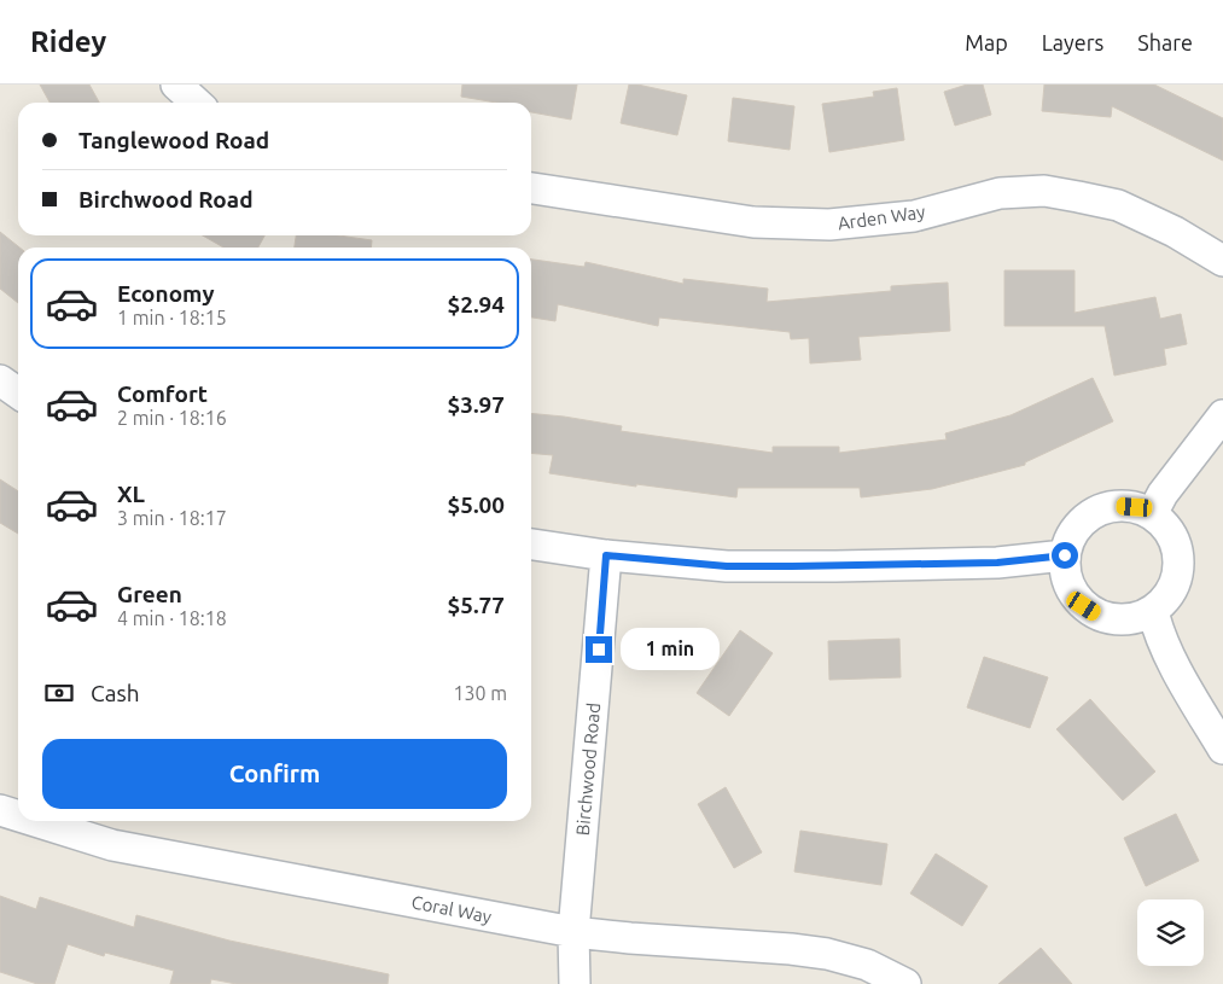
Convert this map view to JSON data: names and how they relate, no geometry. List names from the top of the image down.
{
  "streets": {
    "street": ["Arden Way", "Birchwood Road", "Coral Way"]
  },
  "crossings": [
    ["Birchwood Road", "Coral Way"]
  ],
  "page": {
    "header": "Ridey",
    "nav": ["Map", "Layers", "Share"],
    "banner": ["Tanglewood Road", "Birchwood Road"],
    "list": [
      {
        "name": "Economy",
        "note": "1 min · 18:15",
        "value": "$2.94"
      },
      {
        "name": "Comfort",
        "note": "2 min · 18:16",
        "value": "$3.97"
      },
      {
        "name": "XL",
        "note": "3 min · 18:17",
        "value": "$5.00"
      },
      {
        "name": "Green",
        "note": "4 min · 18:18",
        "value": "$5.77"
      }
    ],
    "bubble": "1 min",
    "pay": ["Cash", "130 m"],
    "buttons": "Confirm"
  }
}
